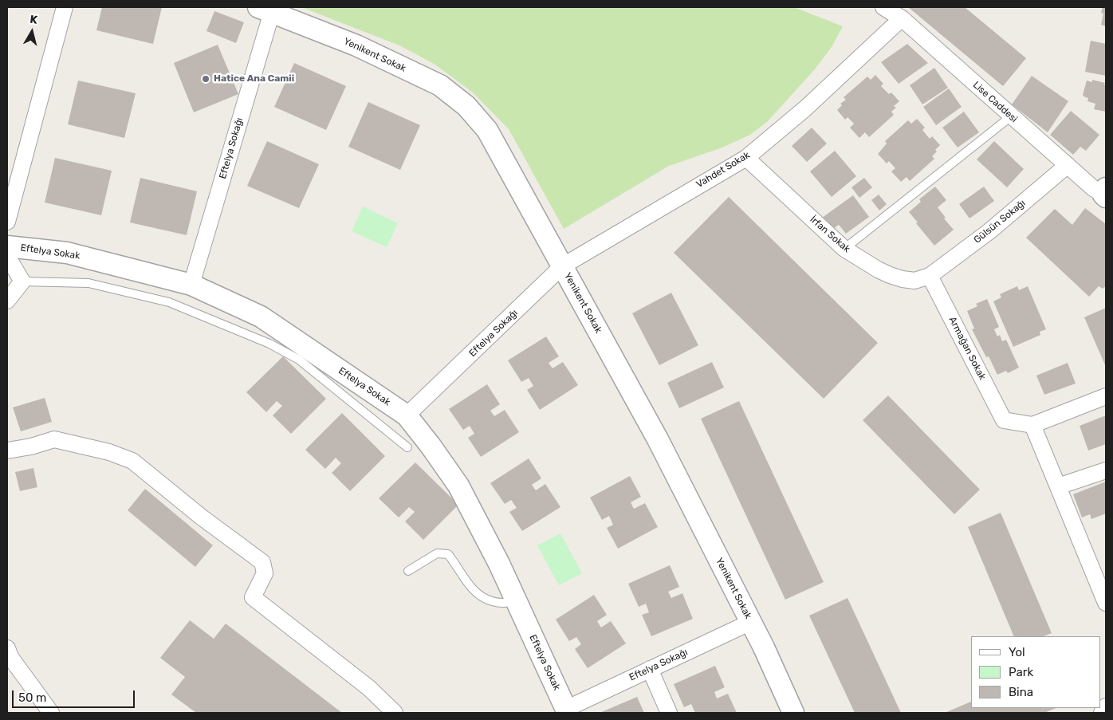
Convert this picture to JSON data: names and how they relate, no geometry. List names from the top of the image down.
{
  "streets": {
    "street": [
      "Yenikent Sokak",
      "Lise Caddesi",
      "Eftelya Sokağı",
      "Vahdet Sokak",
      "Gülsün Sokağı",
      "İrfan Sokak",
      "Eftelya Sokak",
      "Armağan Sokak"
    ]
  },
  "crossings": [
    ["Yenikent Sokak", "Eftelya Sokağı"],
    ["Yenikent Sokak", "Vahdet Sokak"],
    ["Lise Caddesi", "Vahdet Sokak"],
    ["Lise Caddesi", "Gülsün Sokağı"],
    ["Eftelya Sokağı", "Vahdet Sokak"],
    ["Eftelya Sokağı", "Eftelya Sokak"],
    ["Vahdet Sokak", "İrfan Sokak"],
    ["Gülsün Sokağı", "İrfan Sokak"],
    ["Gülsün Sokağı", "Armağan Sokak"],
    ["İrfan Sokak", "Armağan Sokak"]
  ],
  "places": ["Hatice Ana Camii"],
  "legend": ["Yol", "Park", "Bina"],
  "scale_bar": "50 m",
  "north": "top"
}
